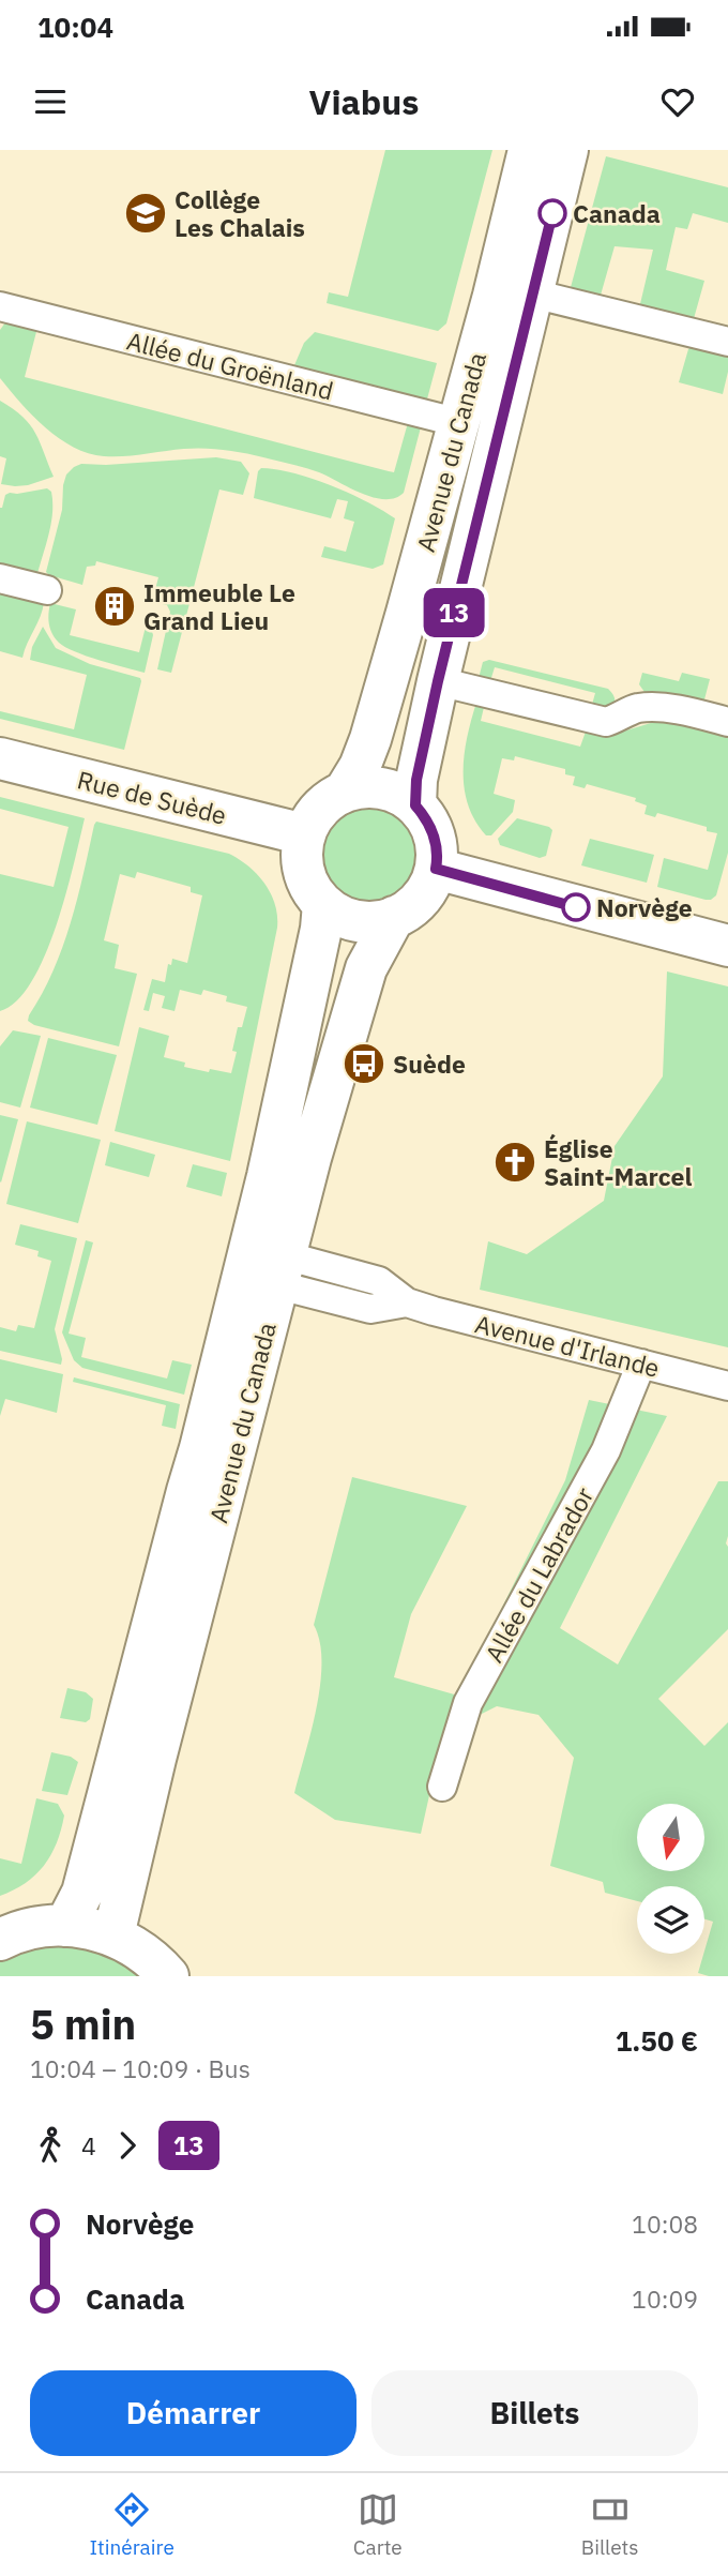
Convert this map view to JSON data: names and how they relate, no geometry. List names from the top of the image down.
{
  "streets": {
    "street": [
      "Allée du Groënland",
      "Avenue du Canada",
      "Rue de Suède",
      "Avenue d'Irlande",
      "Allée du Labrador"
    ]
  },
  "crossings": [
    ["Allée du Groënland", "Avenue du Canada"],
    ["Avenue du Canada", "Rue de Suède"],
    ["Avenue du Canada", "Avenue d'Irlande"],
    ["Avenue d'Irlande", "Allée du Labrador"]
  ],
  "places": {
    "school or university": ["Collège Les Chalais"],
    "other": ["Canada", "Norvège"],
    "building": ["Immeuble Le Grand Lieu"],
    "bus stop": ["Suède"],
    "church": ["Église Saint-Marcel"]
  },
  "lines": ["bus line 13"],
  "north": "bottom",
  "page": {
    "status": "10:04",
    "header": "Viabus",
    "on_map": "13",
    "heading": ["5 min", "10:04 – 10:09 · Bus", "1.50 €"],
    "legs": ["4", "13"],
    "list": [
      {
        "name": "Norvège",
        "value": "10:08"
      },
      {
        "name": "Canada",
        "value": "10:09"
      }
    ],
    "buttons": ["Démarrer", "Billets"],
    "tabs": ["Itinéraire", "Carte", "Billets"]
  }
}
